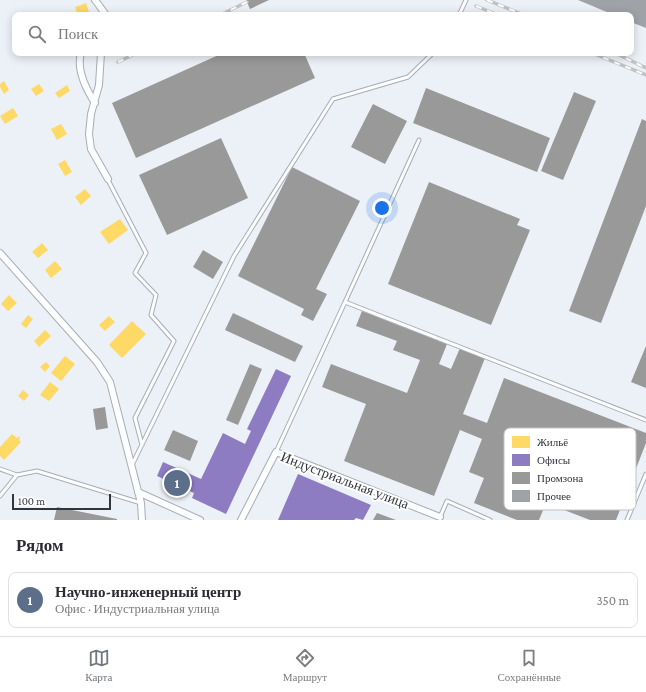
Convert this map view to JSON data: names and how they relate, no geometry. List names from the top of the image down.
{
  "streets": {
    "street": ["Индустриальная улица"]
  },
  "legend": [
    "Жильё",
    "Офисы",
    "Промзона",
    "Прочее"
  ],
  "scale_bar": "100 m",
  "page": {
    "search": "Поиск",
    "pins": "1",
    "scale": "100 m",
    "heading": "Рядом",
    "list": [
      {
        "mark": "1",
        "name": "Научно-инженерный центр",
        "note": "Офис · Индустриальная улица",
        "value": "350 m"
      }
    ],
    "nav": ["Карта", "Маршрут", "Сохранённые"]
  }
}
